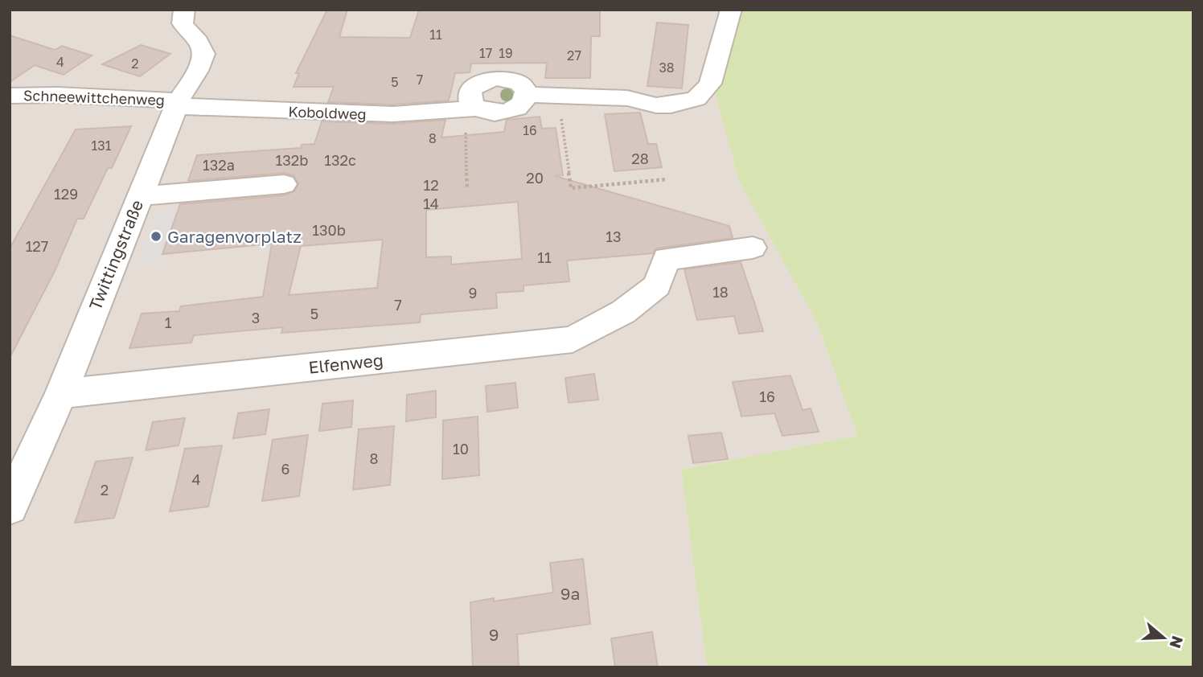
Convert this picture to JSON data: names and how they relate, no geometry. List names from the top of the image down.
{
  "streets": {
    "street": [
      "Schneewittchenweg",
      "Koboldweg",
      "Twittingstraße",
      "Elfenweg"
    ]
  },
  "crossings": [
    ["Schneewittchenweg", "Koboldweg"],
    ["Schneewittchenweg", "Twittingstraße"],
    ["Koboldweg", "Twittingstraße"],
    ["Twittingstraße", "Elfenweg"]
  ],
  "places": ["Garagenvorplatz"],
  "house_numbers": [
    "11",
    "17",
    "19",
    "27",
    "4",
    "2",
    "38",
    "7",
    "5",
    "16",
    "8",
    "131",
    "28",
    "132b",
    "132c",
    "132a",
    "20",
    "12",
    "129",
    "14",
    "130b",
    "13",
    "127",
    "11",
    "18",
    "9",
    "7",
    "5",
    "3",
    "1",
    "16",
    "10",
    "8",
    "6",
    "4",
    "2",
    "9a",
    "9"
  ],
  "north": "right"
}
